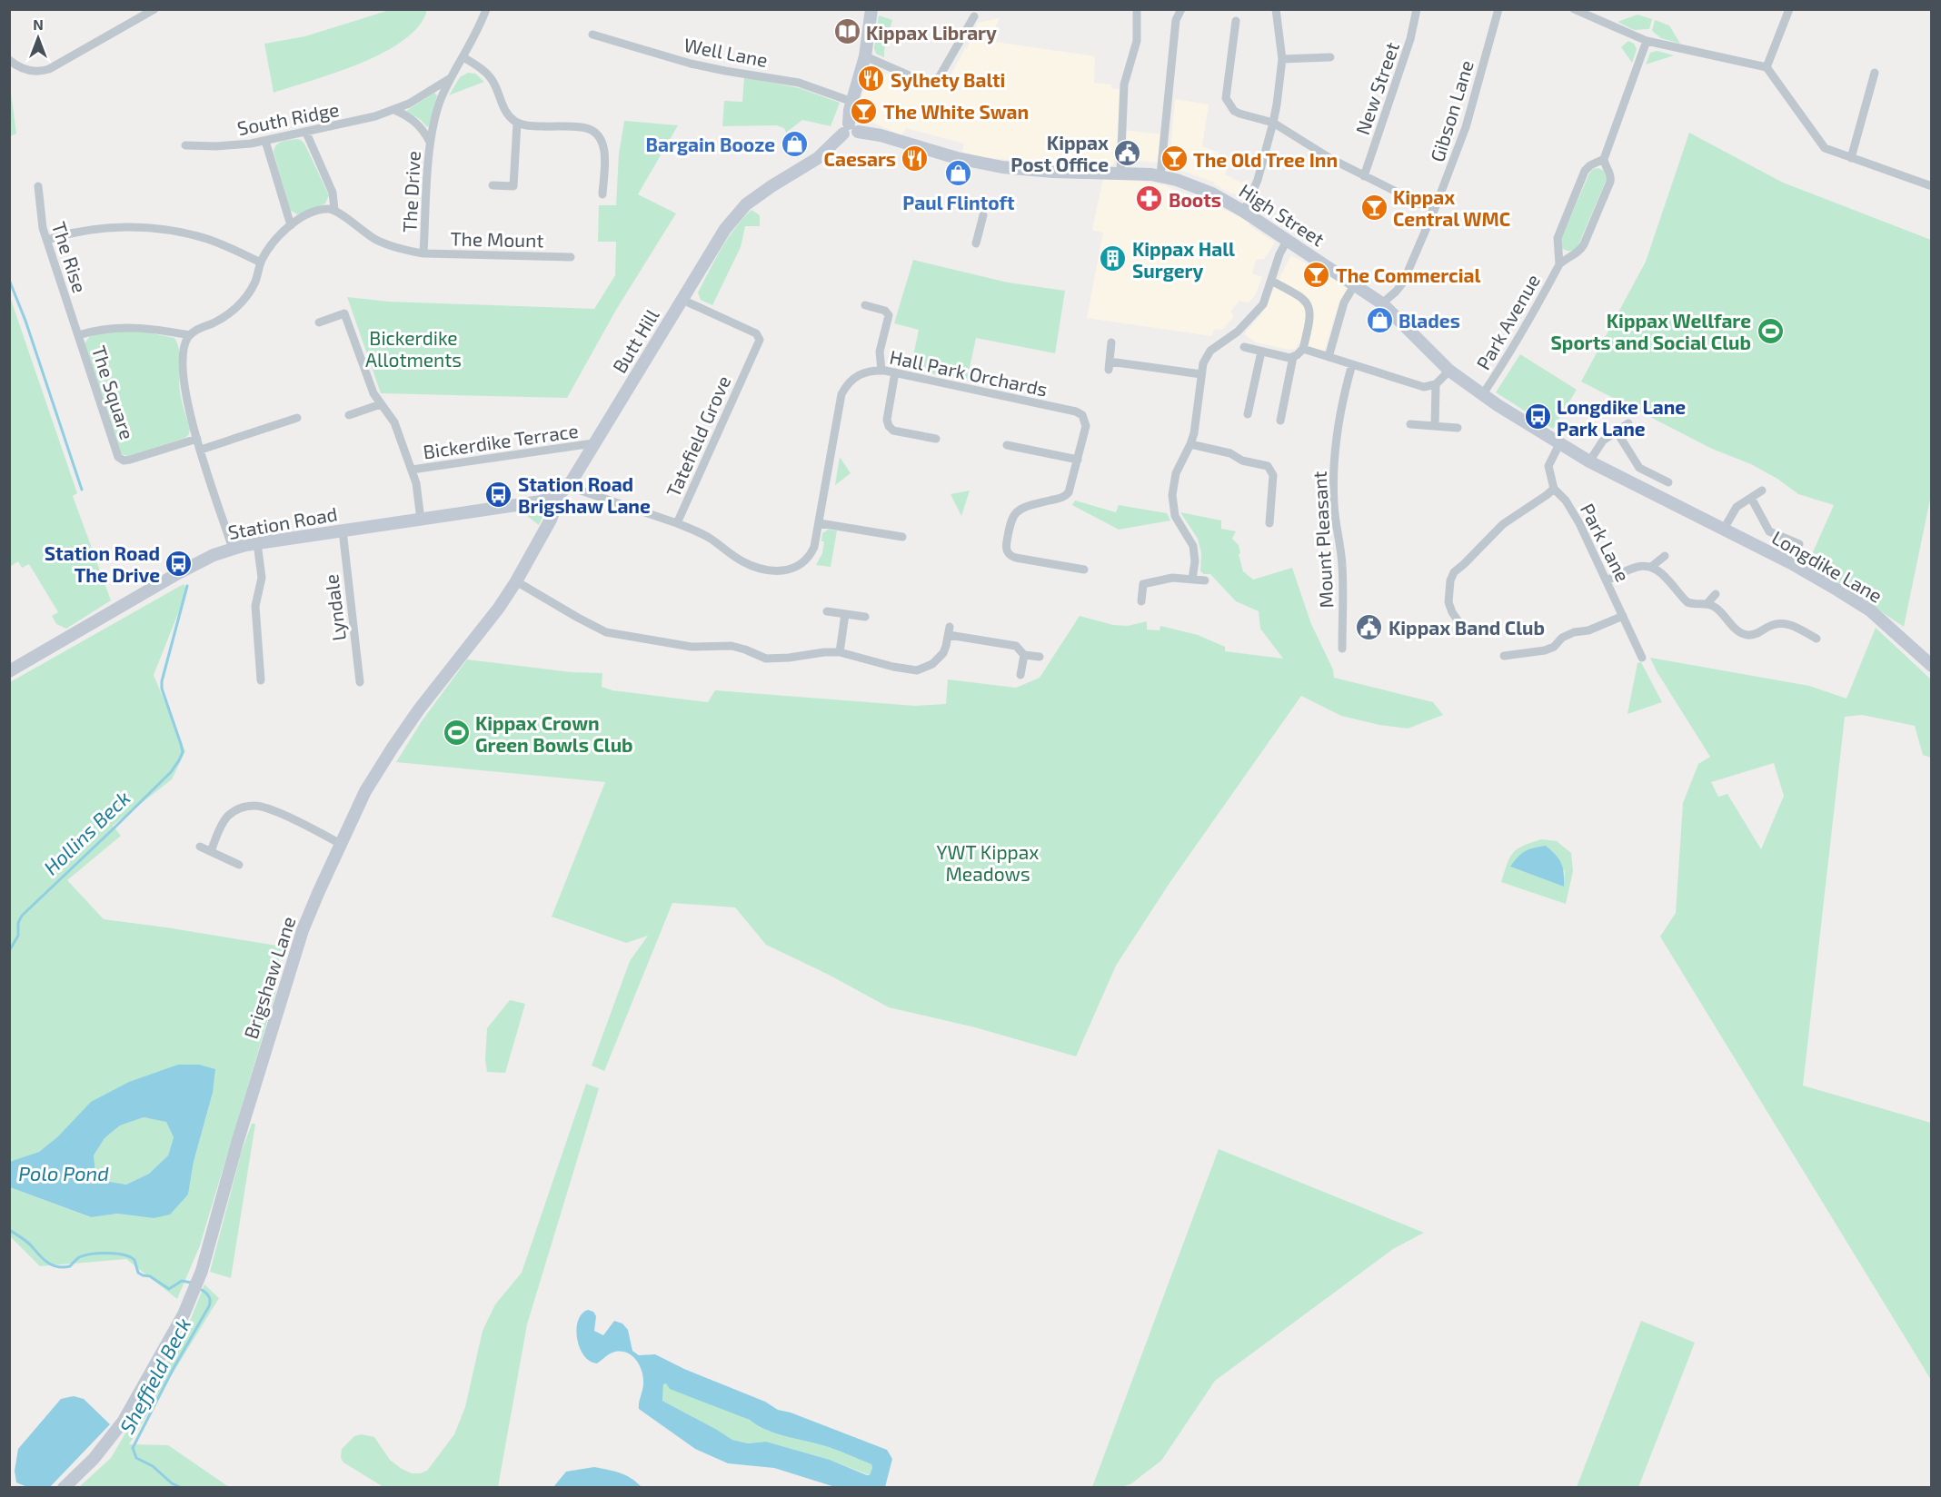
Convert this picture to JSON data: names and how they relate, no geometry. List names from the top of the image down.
{
  "streets": {
    "street": [
      "Well Lane",
      "New Street",
      "Gibson Lane",
      "South Ridge",
      "The Drive",
      "High Street",
      "The Mount",
      "The Rise",
      "Park Avenue",
      "Butt Hill",
      "Hall Park Orchards",
      "The Square",
      "Tatefield Grove",
      "Bickerdike Terrace",
      "Station Road",
      "Mount Pleasant",
      "Park Lane",
      "Longdike Lane",
      "Lyndale",
      "Brigshaw Lane"
    ]
  },
  "crossings": [
    ["Gibson Lane", "High Street"],
    ["South Ridge", "The Drive"],
    ["The Drive", "The Mount"],
    ["High Street", "Park Avenue"],
    ["High Street", "Butt Hill"],
    ["High Street", "Longdike Lane"],
    ["The Rise", "The Square"],
    ["Park Avenue", "Longdike Lane"],
    ["Butt Hill", "Tatefield Grove"],
    ["Butt Hill", "Bickerdike Terrace"],
    ["Butt Hill", "Station Road"],
    ["Butt Hill", "Brigshaw Lane"],
    ["Hall Park Orchards", "Tatefield Grove"],
    ["Station Road", "Lyndale"],
    ["Station Road", "Brigshaw Lane"]
  ],
  "water": ["Hollins Beck", "Polo Pond", "Sheffield Beck"],
  "parks": ["Bickerdike Allotments", "YWT Kippax Meadows"],
  "places": {
    "library": ["Kippax Library"],
    "restaurant": ["Sylhety Balti", "Caesars"],
    "bar": [
      "The White Swan",
      "The Old Tree Inn",
      "Kippax Central WMC",
      "The Commercial"
    ],
    "shop": ["Bargain Booze", "Paul Flintoft", "Blades"],
    "public building": ["Kippax Post Office", "Kippax Band Club"],
    "pharmacy": ["Boots"],
    "building": ["Kippax Hall Surgery"],
    "sports": ["Kippax Wellfare Sports and Social Club", "Kippax Crown Green Bowls Club"],
    "bus stop": ["Longdike Lane Park Lane", "Station Road Brigshaw Lane", "Station Road The Drive"]
  },
  "north": "top"
}
